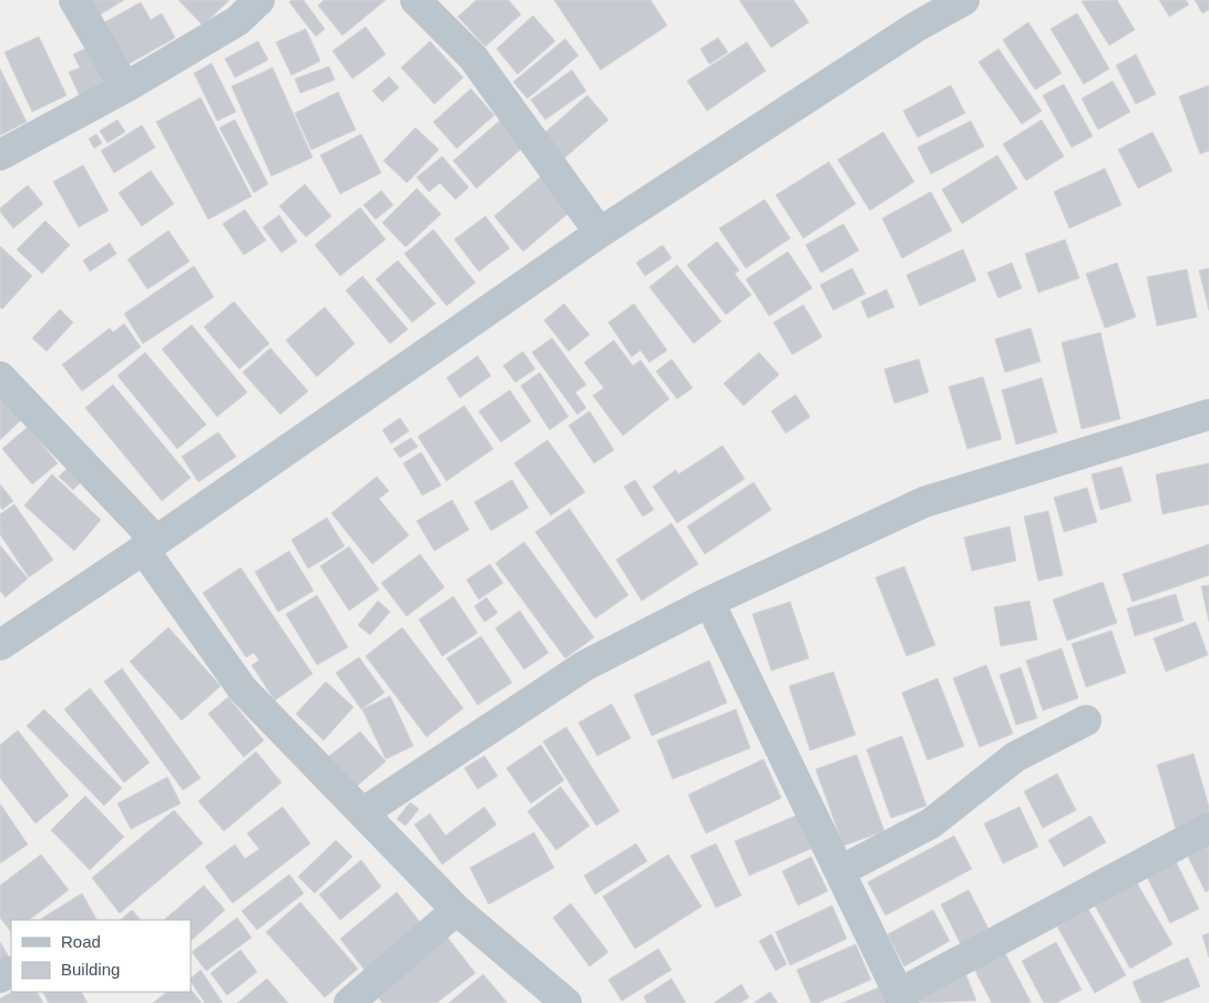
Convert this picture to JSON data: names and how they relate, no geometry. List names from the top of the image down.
{
  "legend": ["Road", "Building"]
}
